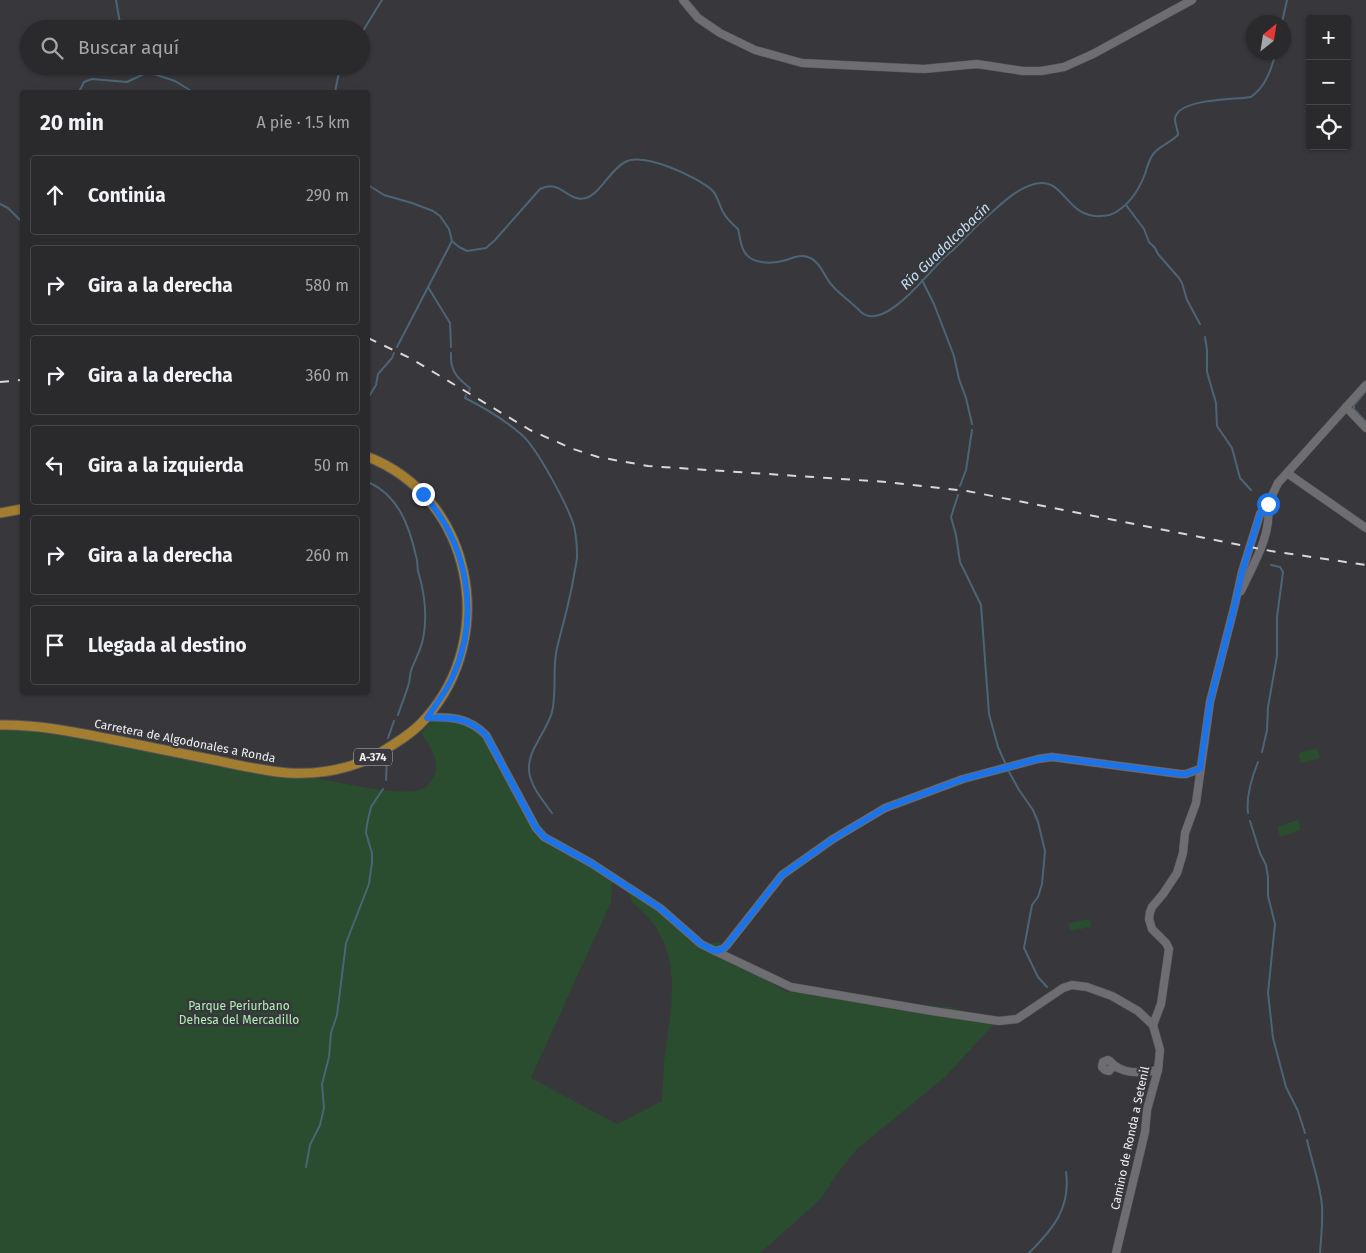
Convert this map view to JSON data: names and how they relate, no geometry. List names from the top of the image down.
{
  "streets": {
    "main road": ["Carretera de Algodonales a Ronda", "A-374"],
    "street": ["Camino de Ronda a Setenil"]
  },
  "water": ["Río Guadalcobacín"],
  "parks": ["Parque Periurbano Dehesa del Mercadillo"],
  "north": "top right",
  "page": {
    "map_buttons": ["+", "−"],
    "search": "Buscar aquí",
    "heading": ["20 min", "A pie · 1.5 km"],
    "list": [
      ["Continúa", "290 m"],
      ["Gira a la derecha", "580 m"],
      ["Gira a la derecha", "360 m"],
      ["Gira a la izquierda", "50 m"],
      ["Gira a la derecha", "260 m"],
      "Llegada al destino"
    ]
  }
}
